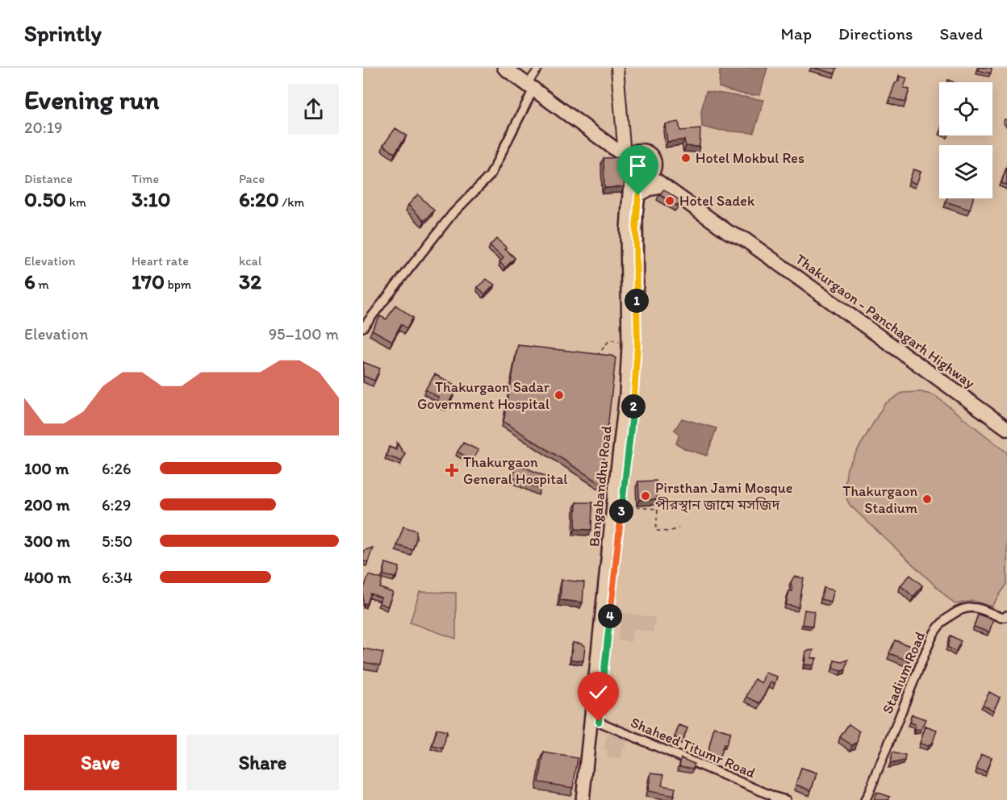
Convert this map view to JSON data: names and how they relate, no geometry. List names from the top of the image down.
{
  "streets": {
    "highway": ["Thakurgaon - Panchagarh Highway"],
    "main road": ["Bangabandhu Road"],
    "street": ["Stadium Road", "Shaheed Titumr Road"]
  },
  "crossings": [
    ["Thakurgaon - Panchagarh Highway", "Bangabandhu Road"],
    ["Bangabandhu Road", "Shaheed Titumr Road"]
  ],
  "places": {
    "other": [
      "Hotel Mokbul Res",
      "Hotel Sadek",
      "Thakurgaon Sadar Government Hospital",
      "Pirsthan Jami Mosque পীরস্থান জামে মসজিদ",
      "Thakurgaon Stadium"
    ],
    "health": ["Thakurgaon General Hospital"]
  },
  "page": {
    "header": "Sprintly",
    "nav": ["Map", "Directions", "Saved"],
    "heading": ["Evening run", "20:19"],
    "stats": [
      ["Distance", "0.50 km"],
      ["Time", "3:10"],
      ["Pace", "6:20 /km"],
      ["Elevation", "6 m"],
      ["Heart rate", "170 bpm"],
      ["kcal", "32"]
    ],
    "pins": [
      "1",
      "2",
      "3",
      "4"
    ],
    "chart": ["Elevation", "95–100 m"],
    "list": [
      {
        "name": "100 m",
        "note": "6:26"
      },
      {
        "name": "200 m",
        "note": "6:29"
      },
      {
        "name": "300 m",
        "note": "5:50"
      },
      {
        "name": "400 m",
        "note": "6:34"
      }
    ],
    "buttons": ["Save", "Share"]
  }
}
